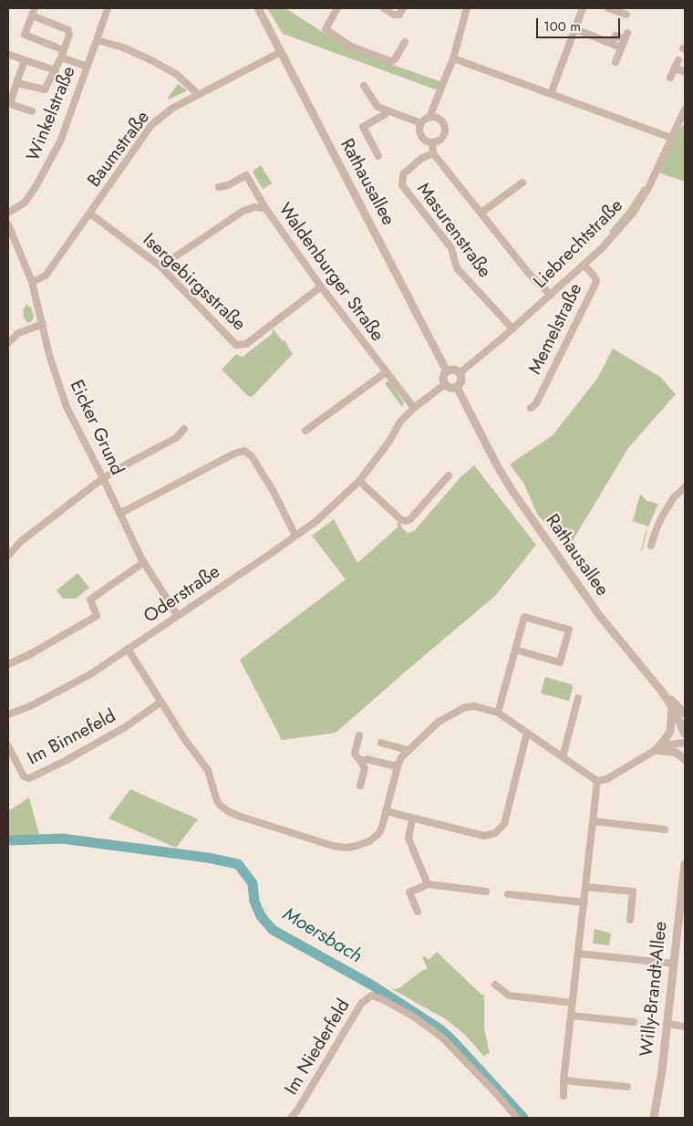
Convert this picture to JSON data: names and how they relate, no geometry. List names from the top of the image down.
{
  "streets": {
    "street": [
      "Winkelstraße",
      "Baumstraße",
      "Rathausallee",
      "Masurenstraße",
      "Liebrechtstraße",
      "Waldenburger Straße",
      "Isergebirgsstraße",
      "Memelstraße",
      "Eicker Grund",
      "Oderstraße",
      "Im Binnefeld",
      "Willy-Brandt-Allee",
      "Im Niederfeld"
    ]
  },
  "crossings": [
    ["Baumstraße", "Rathausallee"],
    ["Baumstraße", "Isergebirgsstraße"],
    ["Baumstraße", "Eicker Grund"],
    ["Rathausallee", "Liebrechtstraße"],
    ["Rathausallee", "Oderstraße"],
    ["Masurenstraße", "Liebrechtstraße"],
    ["Liebrechtstraße", "Memelstraße"],
    ["Liebrechtstraße", "Oderstraße"],
    ["Waldenburger Straße", "Isergebirgsstraße"],
    ["Waldenburger Straße", "Oderstraße"],
    ["Eicker Grund", "Oderstraße"]
  ],
  "water": ["Moersbach"],
  "scale_bar": "100 m"
}
